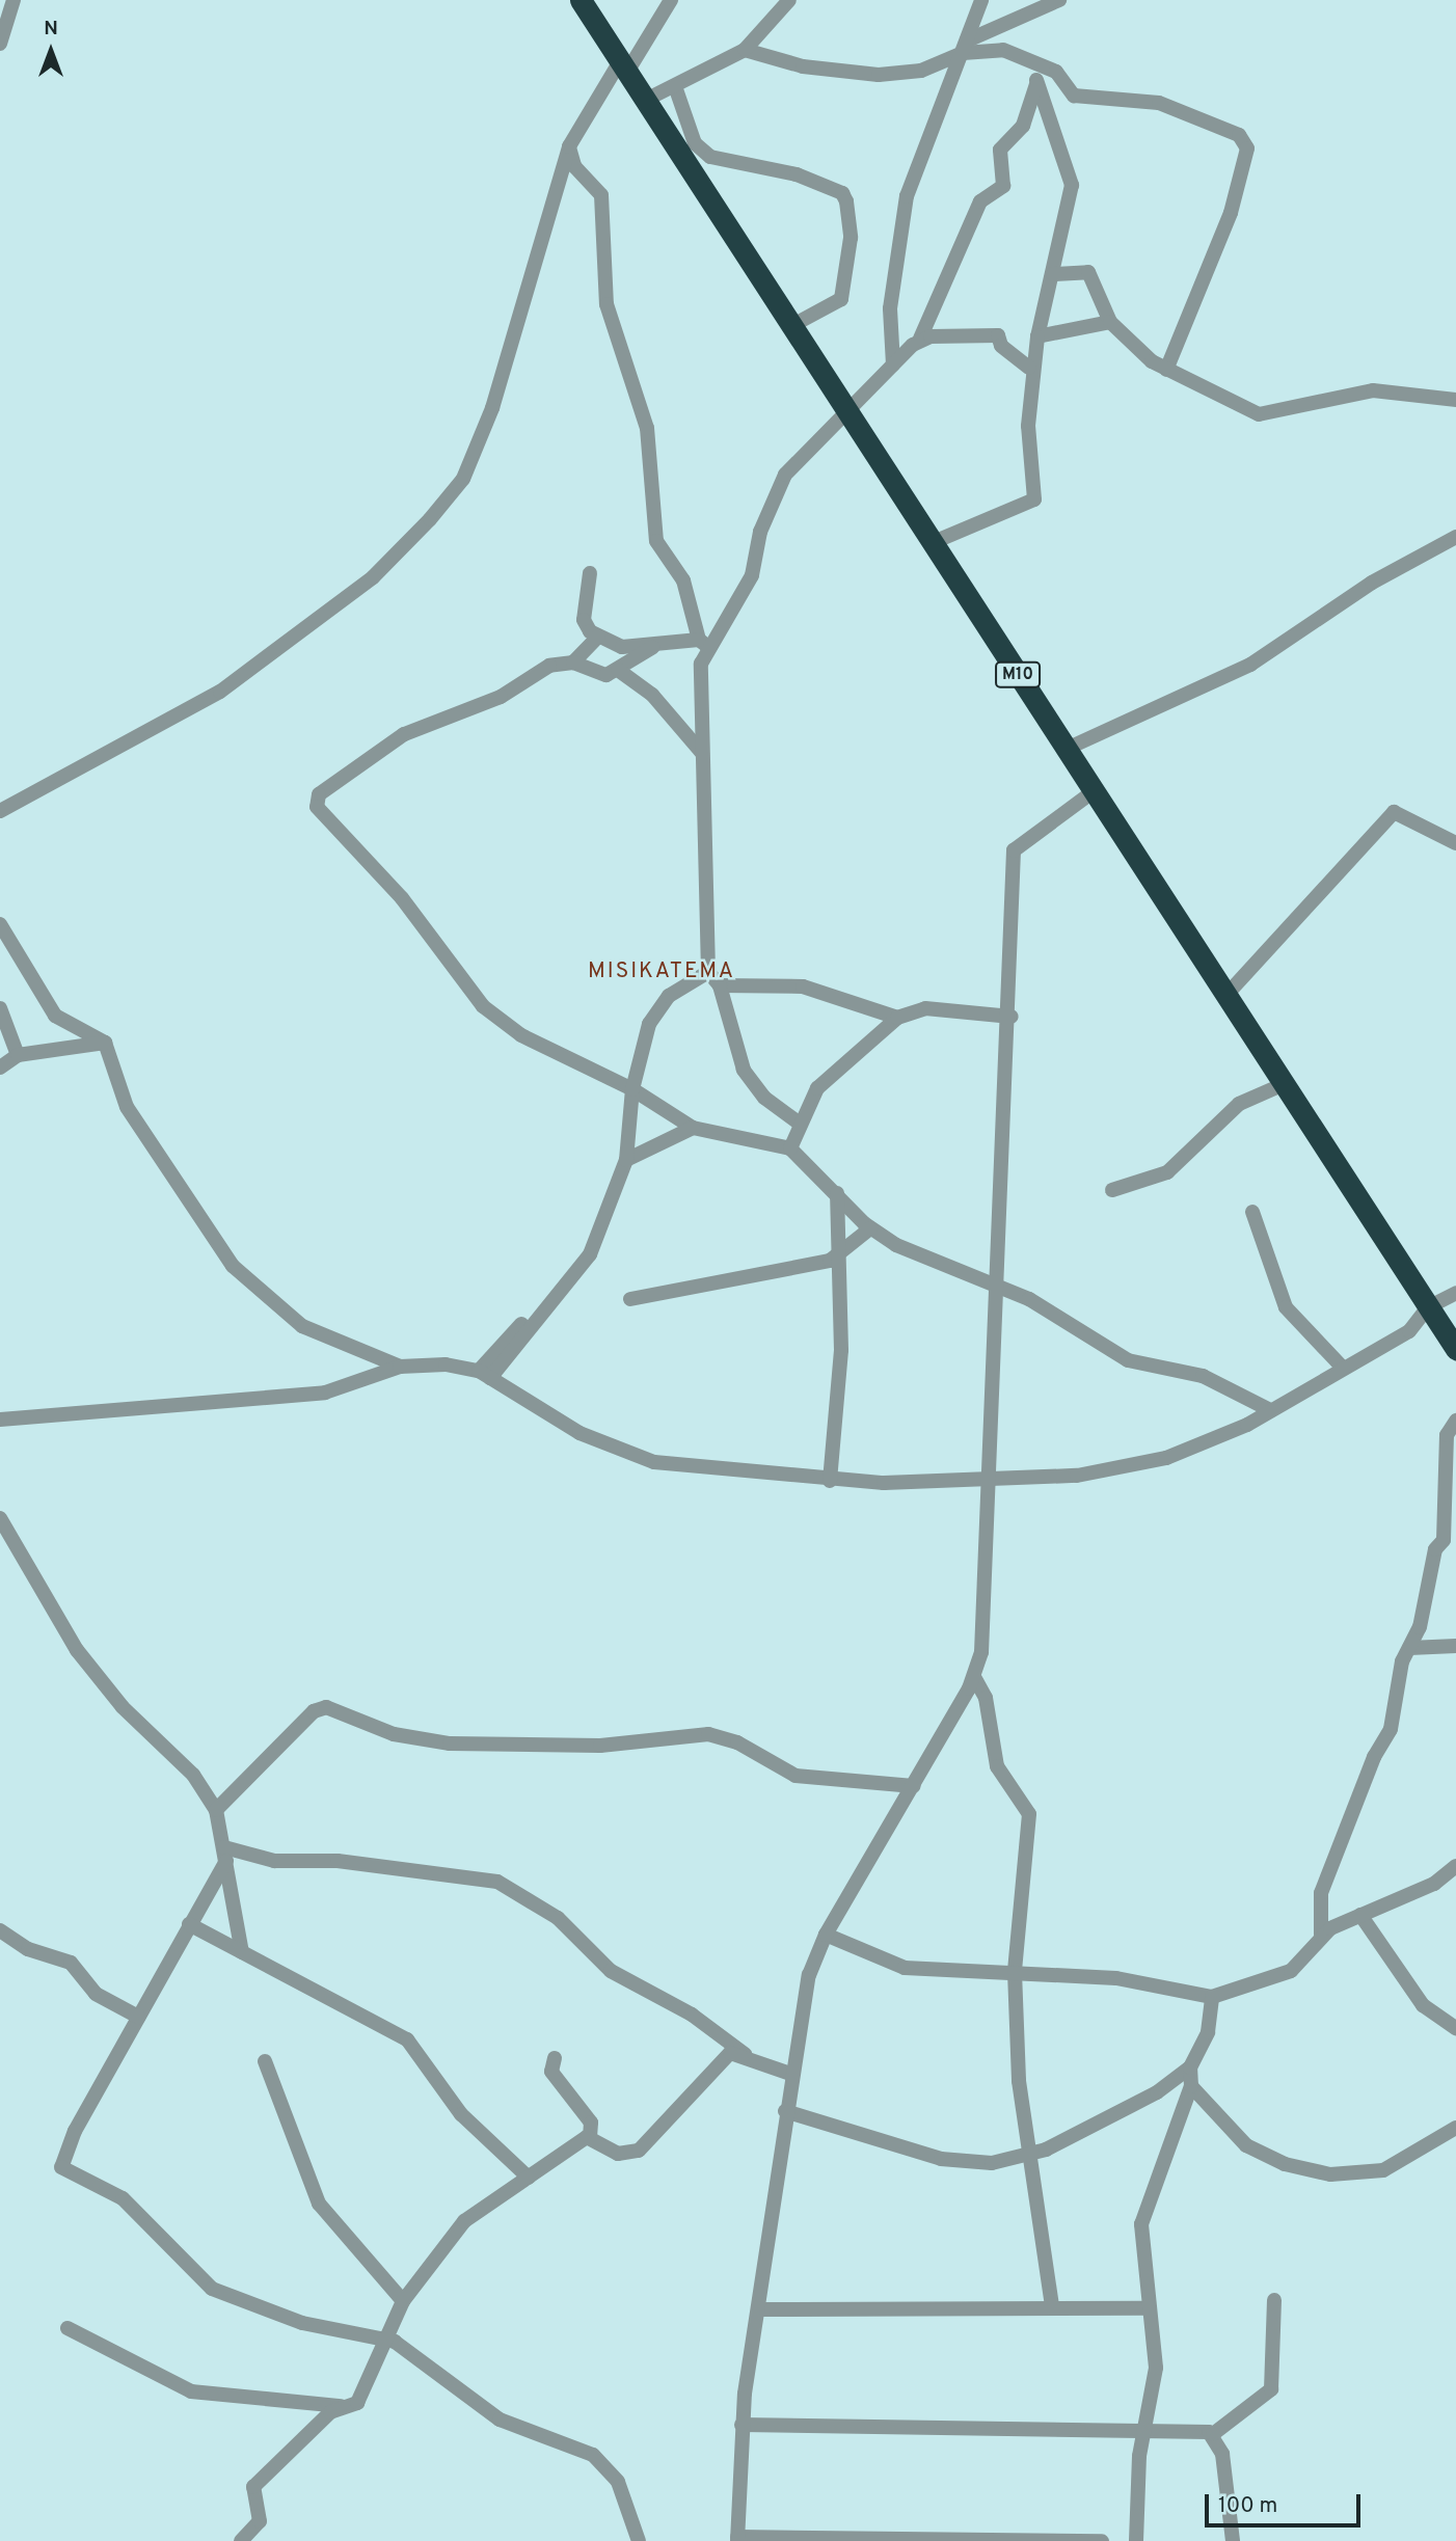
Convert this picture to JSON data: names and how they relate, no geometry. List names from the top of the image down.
{
  "streets": {
    "highway": ["M10"]
  },
  "districts": ["MISIKATEMA"],
  "scale_bar": "100 m",
  "north": "top"
}
